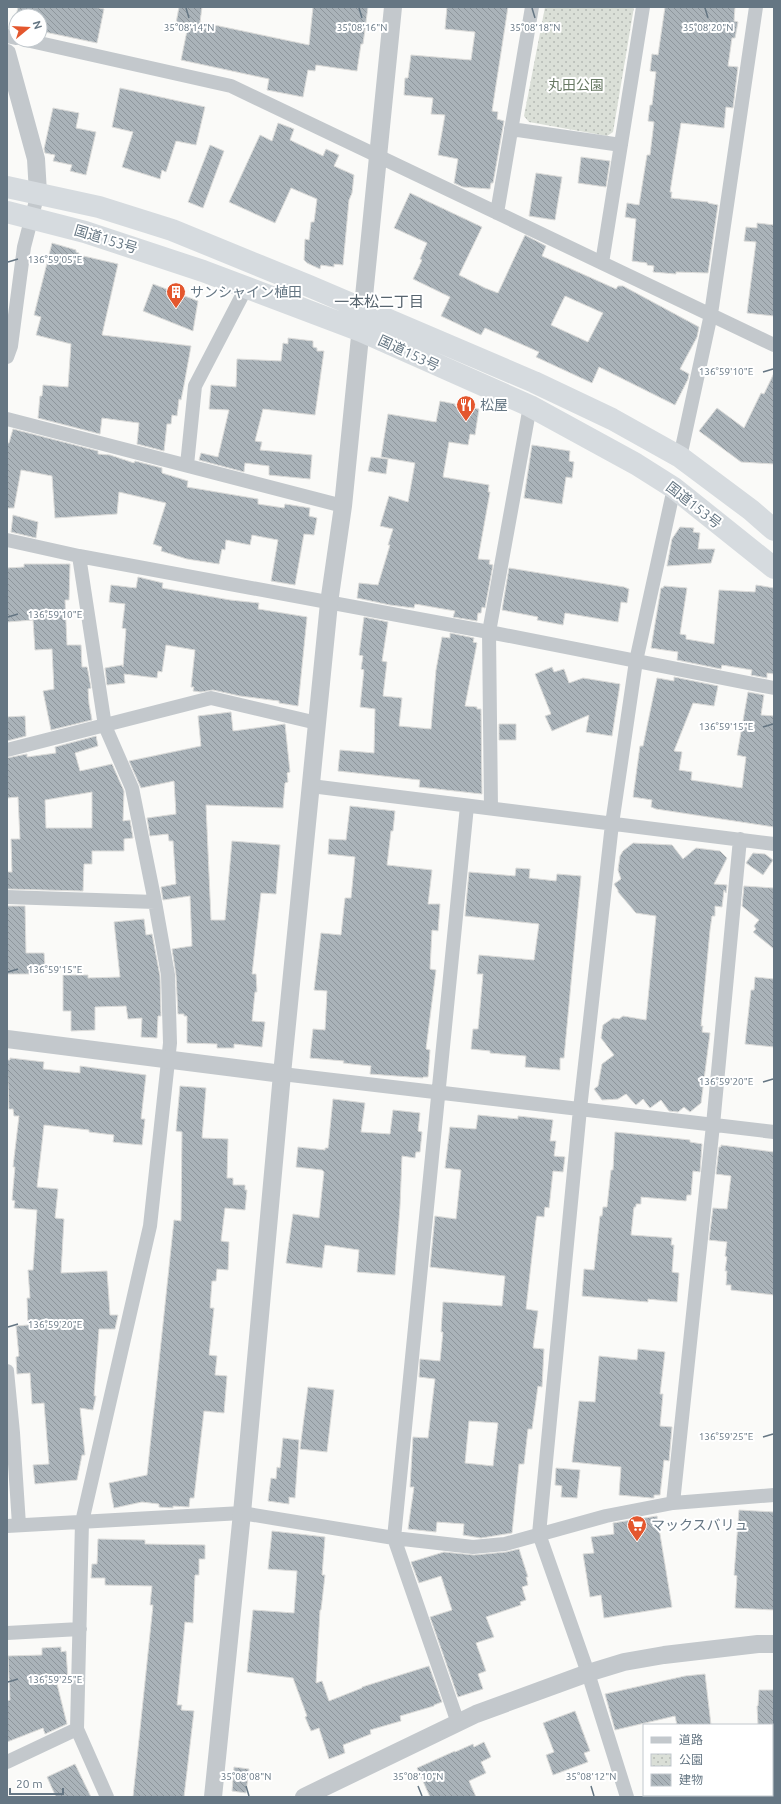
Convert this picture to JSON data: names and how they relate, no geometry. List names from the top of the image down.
{
  "streets": {
    "highway": ["国道153号"]
  },
  "districts": ["一本松二丁目"],
  "parks": ["丸田公園"],
  "places": {
    "building": ["サンシャイン植田"],
    "restaurant": ["松屋"],
    "supermarket": ["マックスバリュ"]
  },
  "legend": ["道路", "公園", "建物"],
  "scale_bar": "20 m",
  "north": "right",
  "coordinates": [
    "35°08'14\"N",
    "35°08'16\"N",
    "35°08'18\"N",
    "35°08'20\"N",
    "136°59'05\"E",
    "136°59'10\"E",
    "136°59'15\"E",
    "136°59'20\"E",
    "136°59'25\"E",
    "35°08'08\"N",
    "35°08'10\"N",
    "35°08'12\"N"
  ]
}
